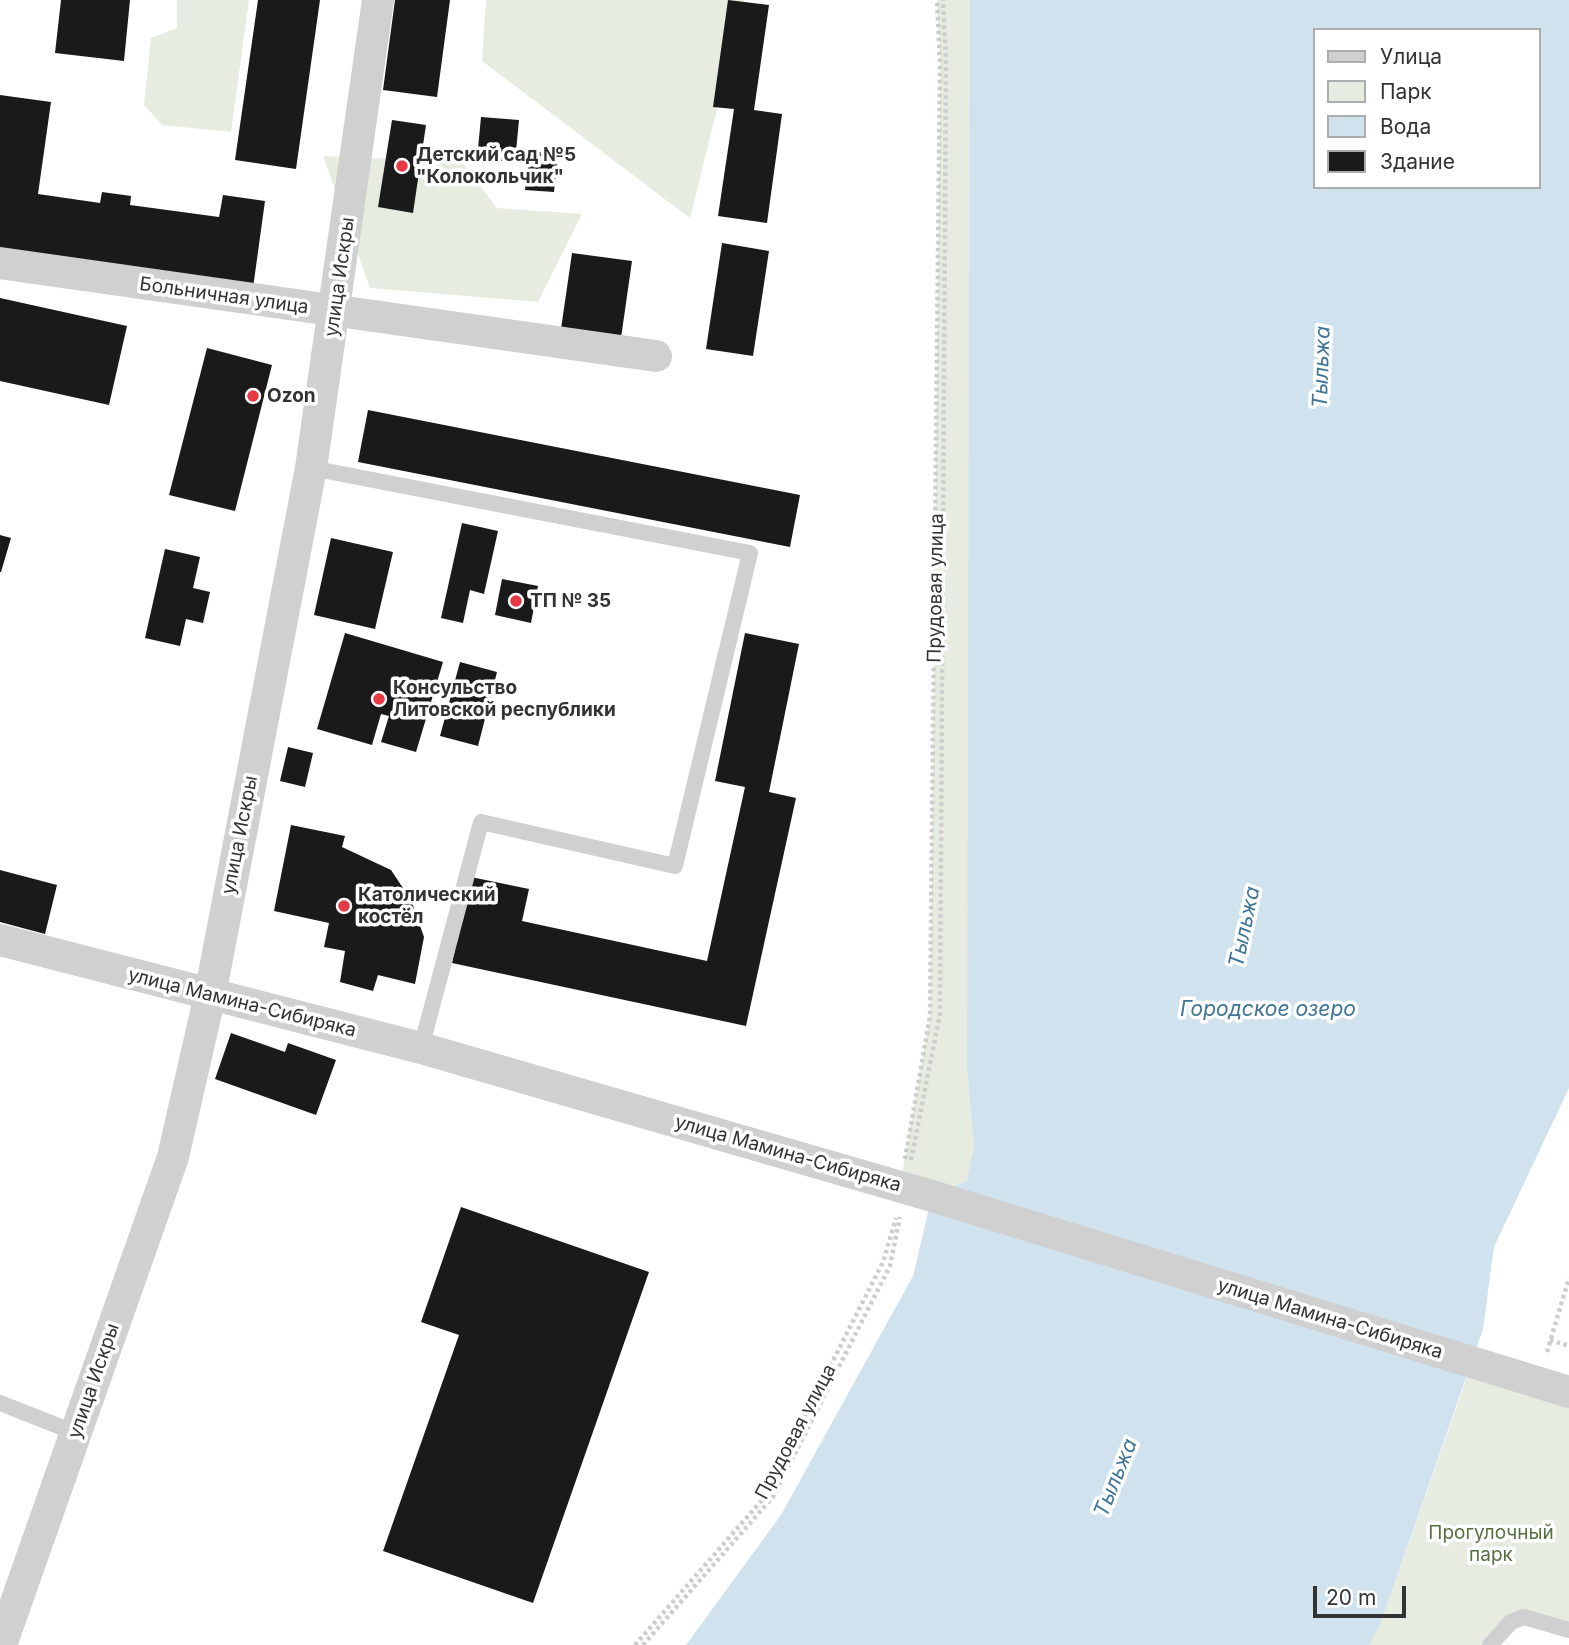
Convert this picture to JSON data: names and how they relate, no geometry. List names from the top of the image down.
{
  "streets": {
    "street": ["улица Искры", "Больничная улица", "улица Мамина-Сибиряка"],
    "path": ["Прудовая улица"]
  },
  "crossings": [
    ["улица Искры", "Больничная улица"],
    ["улица Искры", "улица Мамина-Сибиряка"],
    ["Прудовая улица", "улица Мамина-Сибиряка"]
  ],
  "water": ["Тыльжа", "Городское озеро"],
  "parks": ["Прогулочный парк"],
  "places": [
    "Детский сад №5 \"Колокольчик\"",
    "Ozon",
    "ТП № 35",
    "Консульство Литовской республики",
    "Католический костёл"
  ],
  "legend": [
    "Улица",
    "Парк",
    "Вода",
    "Здание"
  ],
  "scale_bar": "20 m"
}
